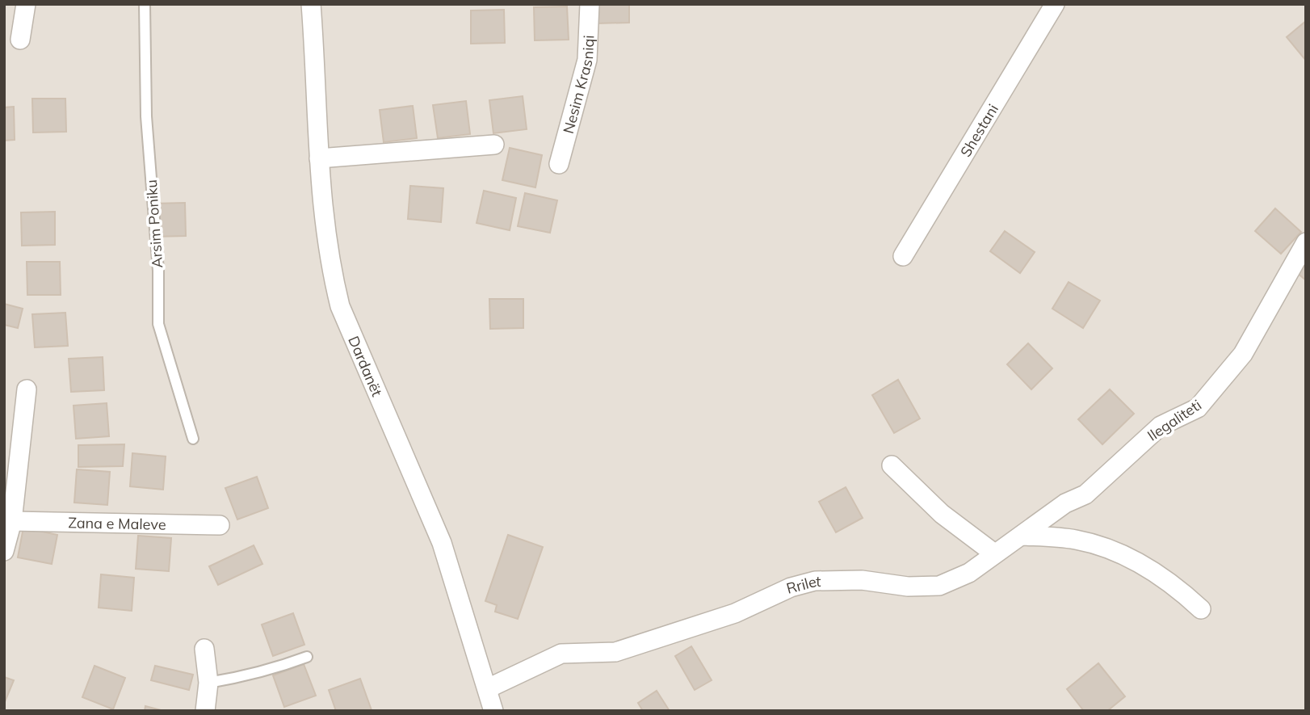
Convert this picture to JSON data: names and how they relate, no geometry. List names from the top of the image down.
{
  "streets": {
    "street": [
      "Nesim Krasniqi",
      "Shestani",
      "Dardanët",
      "Ilegaliteti",
      "Zana e Maleve",
      "Rrilet"
    ],
    "lane": ["Arsim Poniku"]
  },
  "crossings": [
    ["Dardanët", "Rrilet"],
    ["Ilegaliteti", "Rrilet"]
  ]
}
